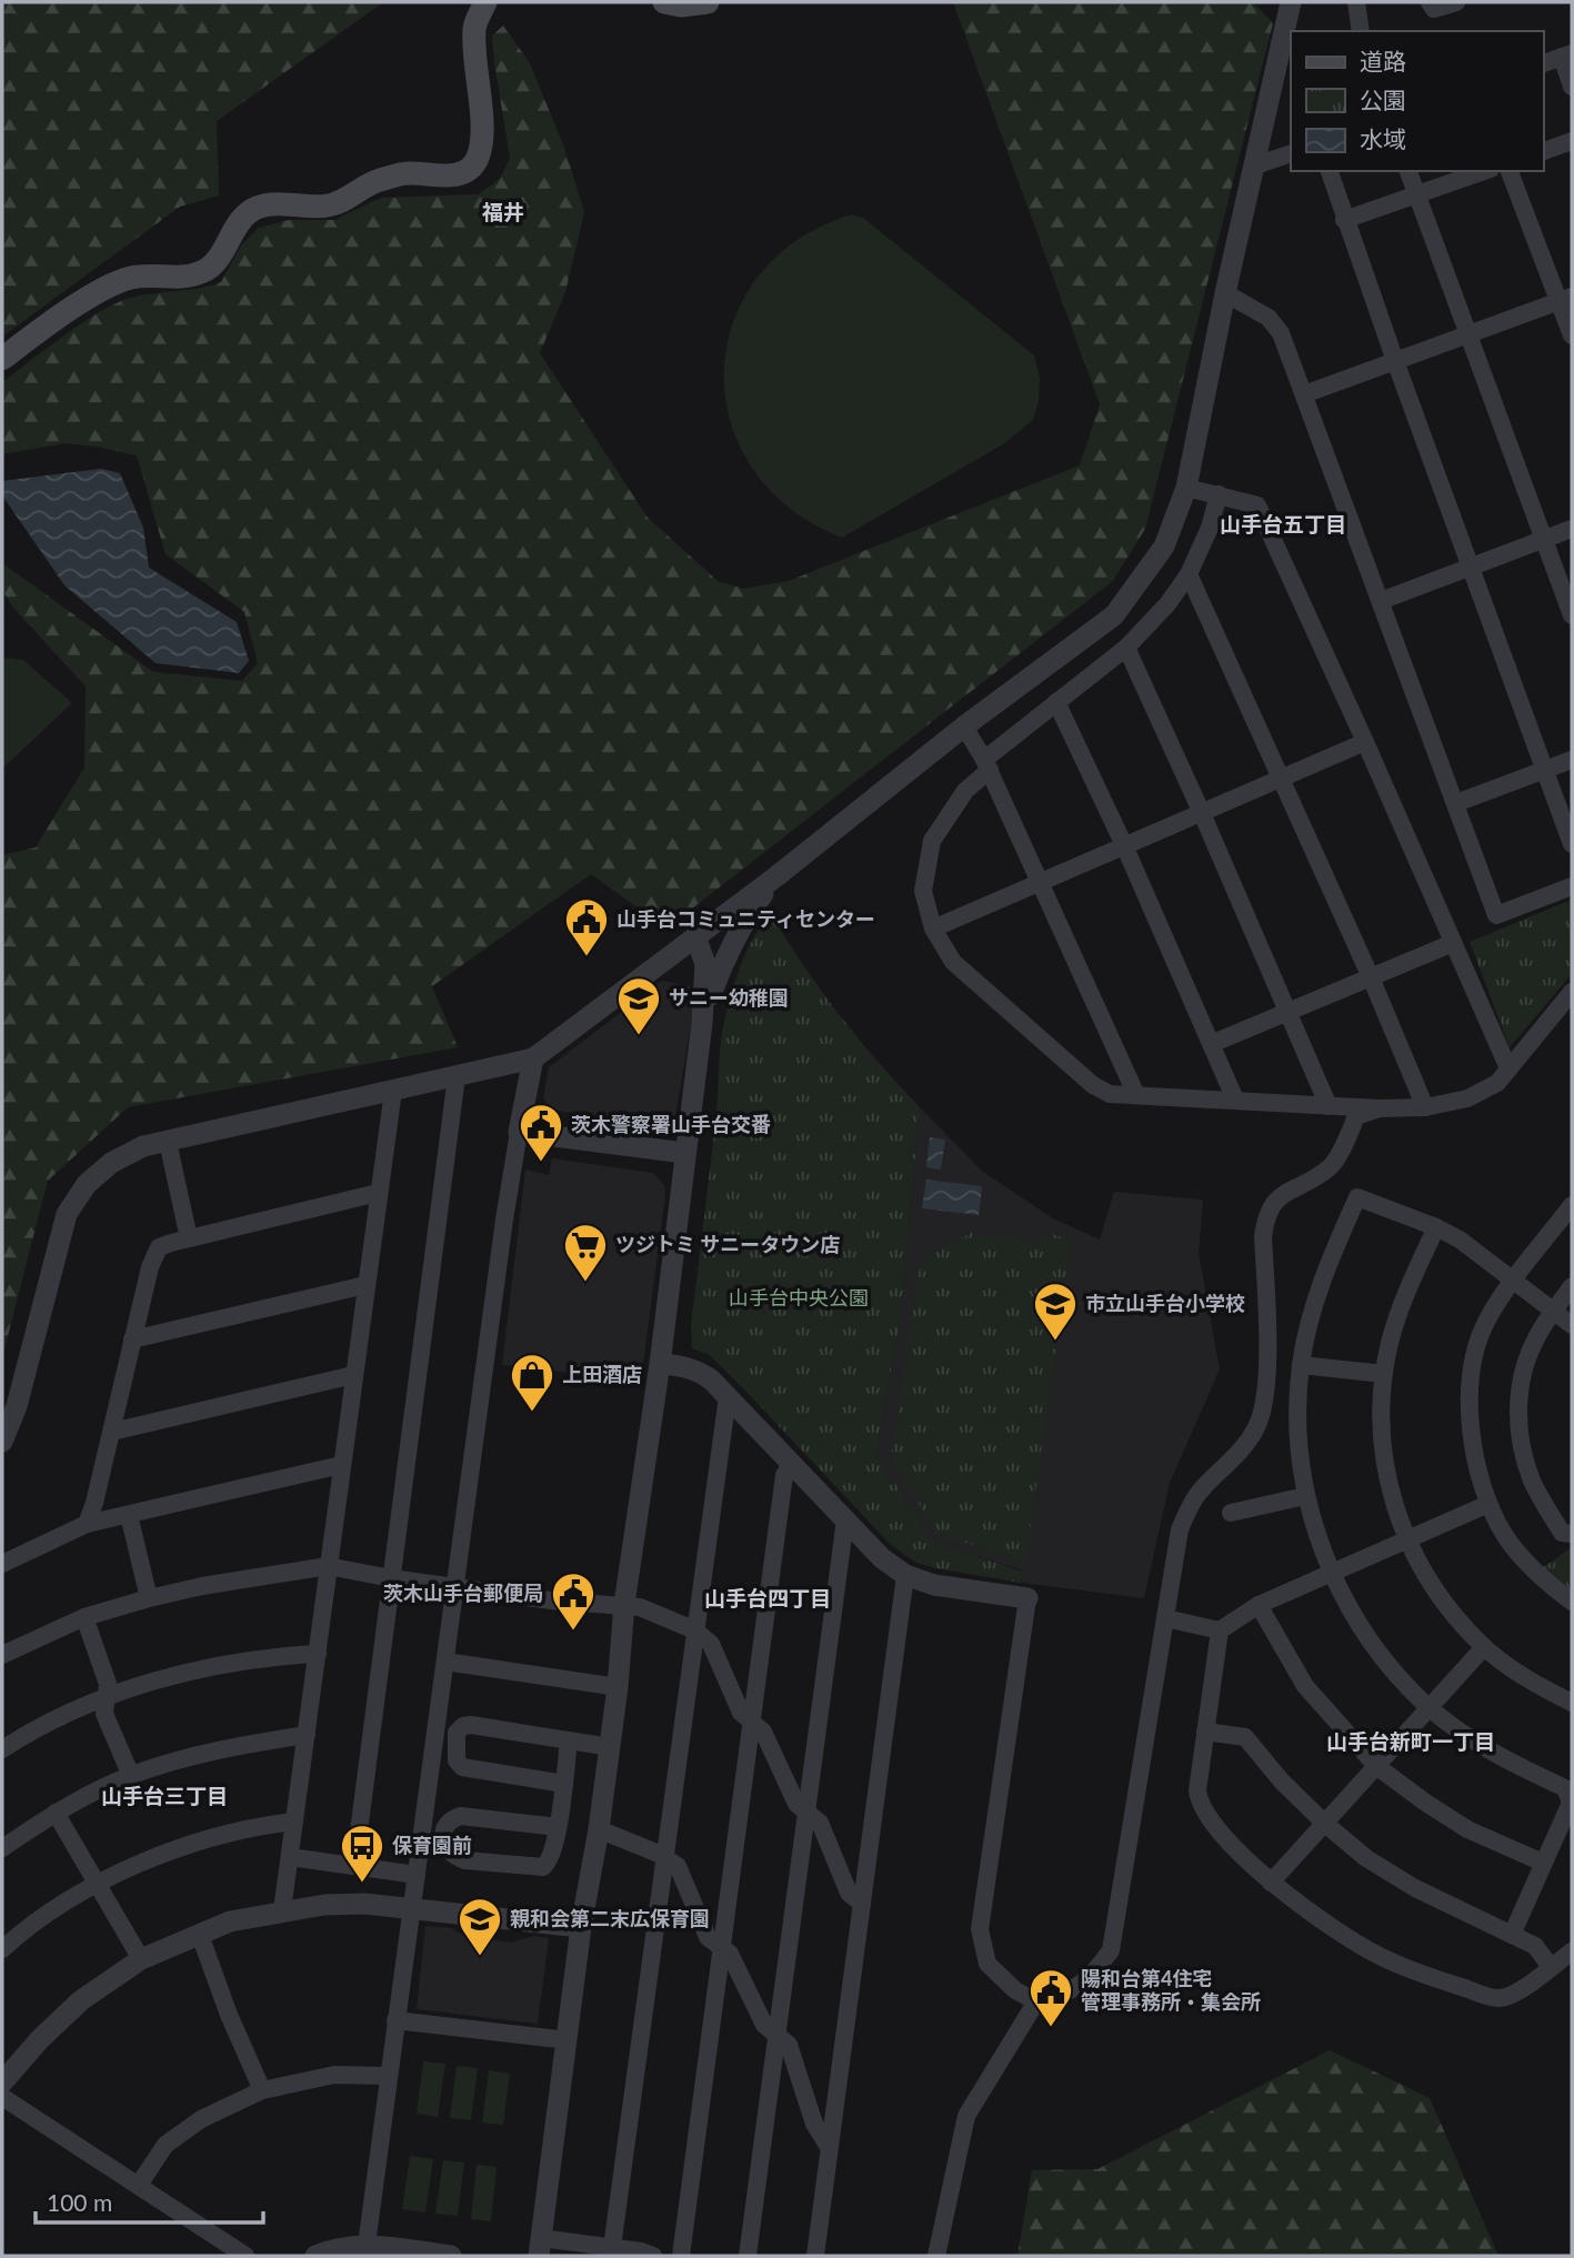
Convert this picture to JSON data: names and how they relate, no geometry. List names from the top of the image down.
{
  "districts": [
    "福井",
    "山手台五丁目",
    "山手台四丁目",
    "山手台新町一丁目",
    "山手台三丁目"
  ],
  "parks": ["山手台中央公園"],
  "places": {
    "public building": [
      "山手台コミュニティセンター",
      "茨木警察署山手台交番",
      "茨木山手台郵便局",
      "陽和台第4住宅 管理事務所・集会所"
    ],
    "school or university": ["サニー幼稚園", "市立山手台小学校", "親和会第二末広保育園"],
    "supermarket": ["ツジトミ サニータウン店"],
    "shop": ["上田酒店"],
    "bus stop": ["保育園前"]
  },
  "legend": ["道路", "公園", "水域"],
  "scale_bar": "100 m"
}
